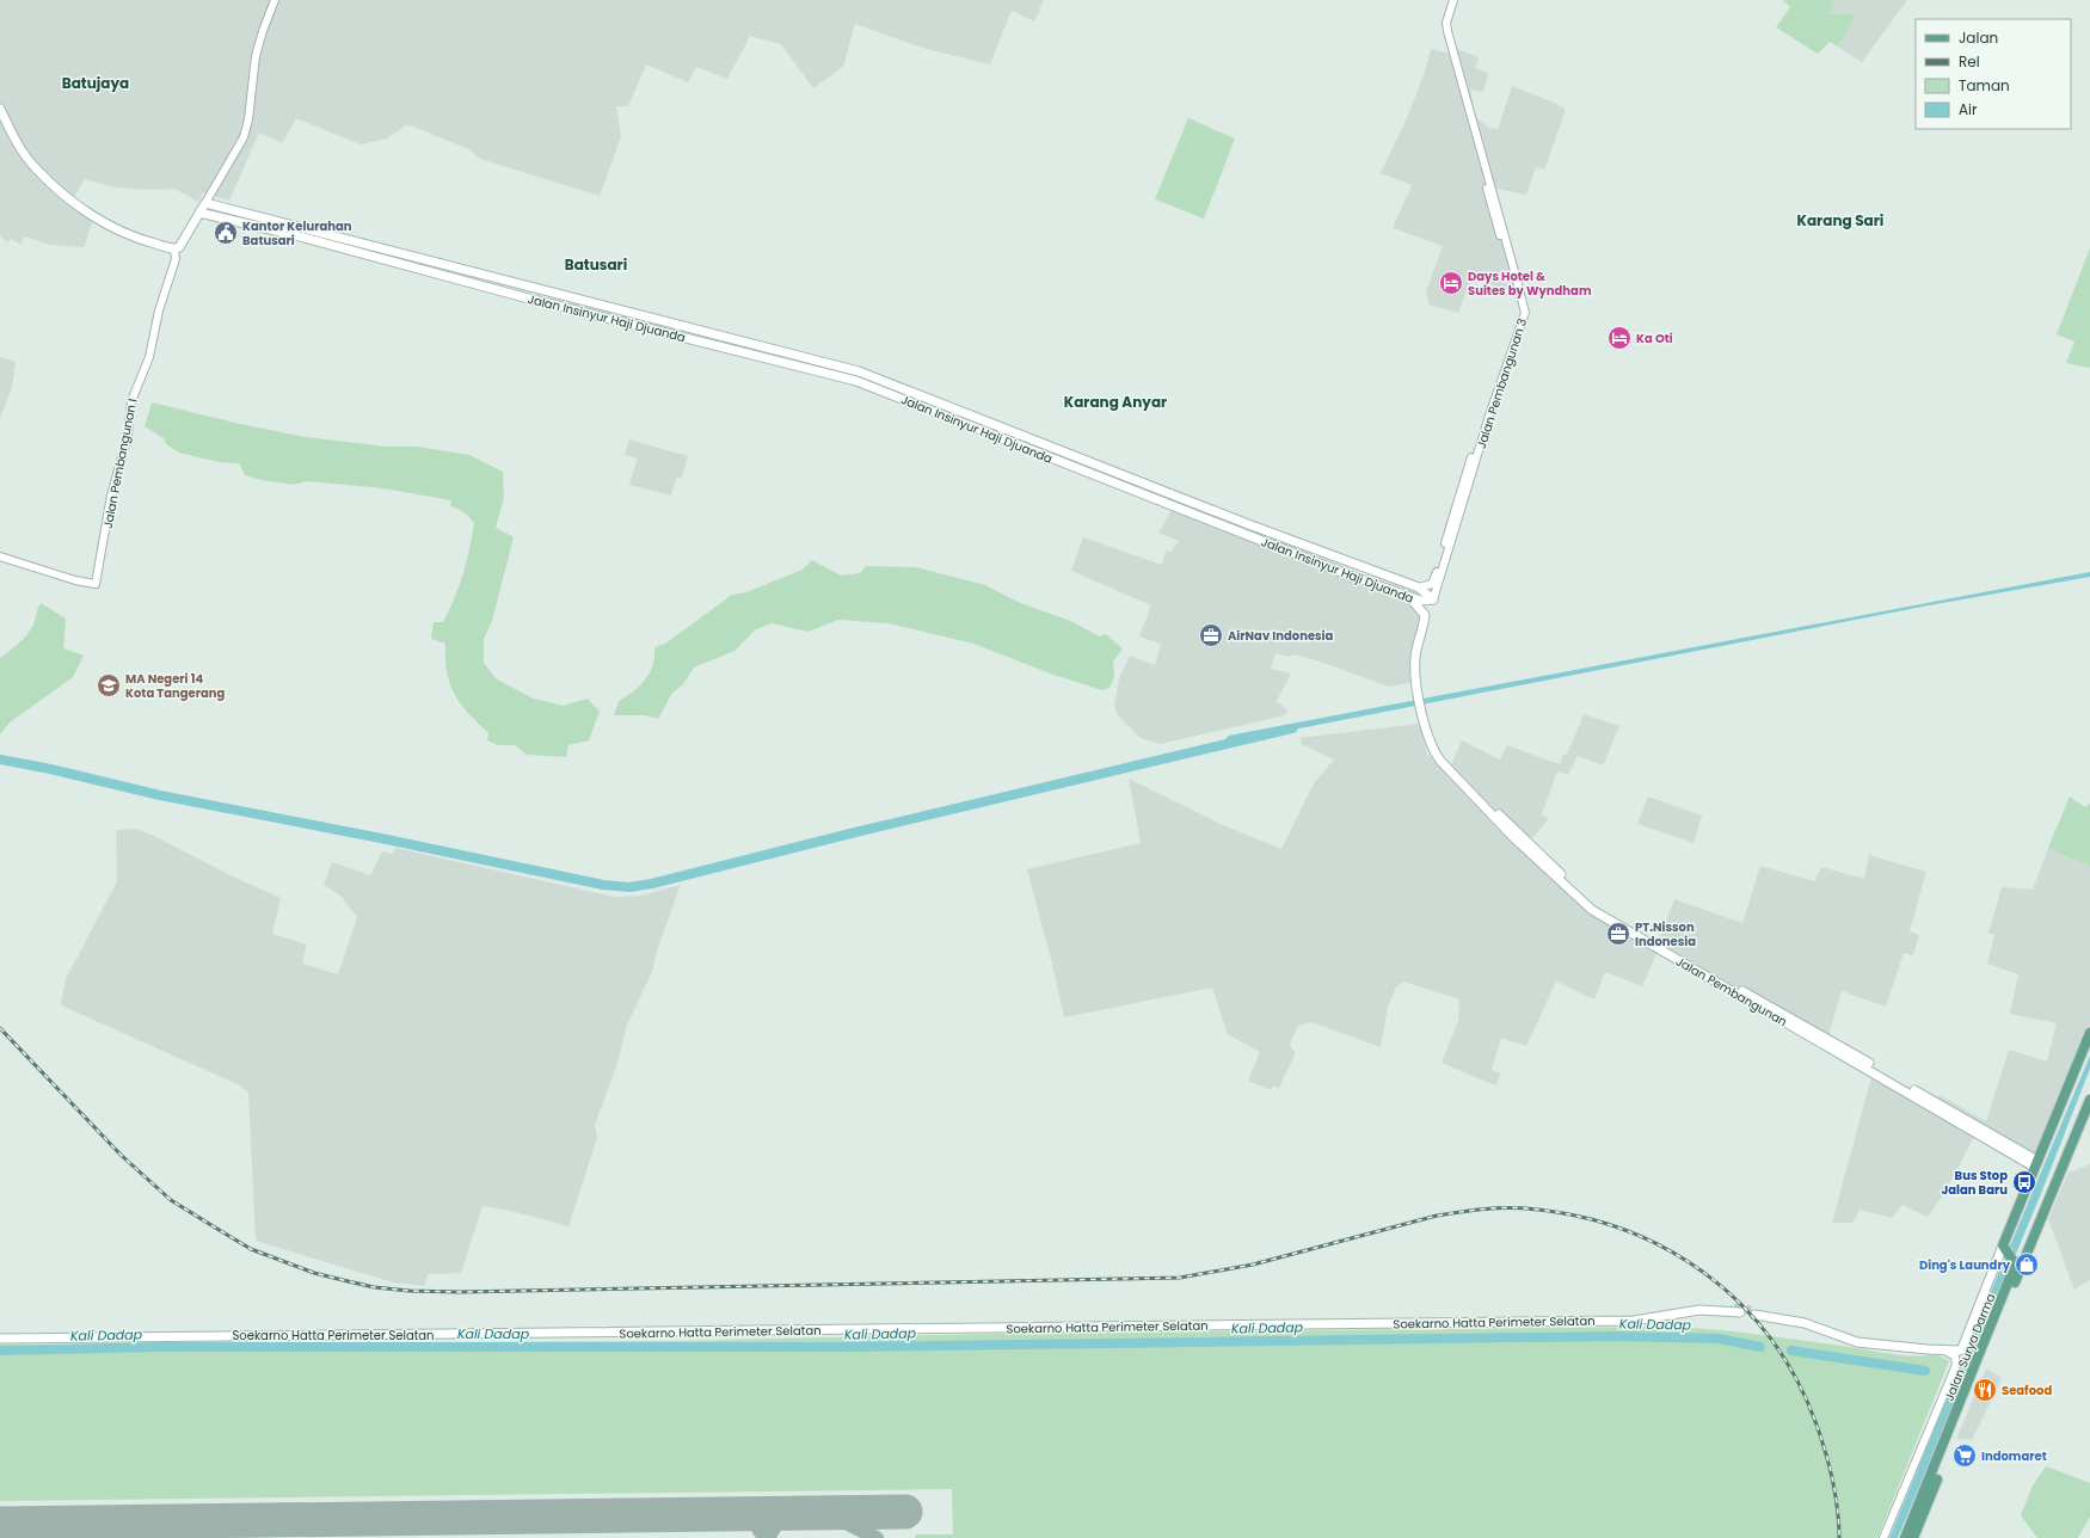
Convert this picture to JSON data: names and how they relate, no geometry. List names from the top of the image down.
{
  "streets": {
    "main road": [
      "Jalan Insinyur Haji Djuanda",
      "Jalan Pembangunan I",
      "Jalan Pembangunan",
      "Soekarno Hatta Perimeter Selatan",
      "Jalan Surya Darma"
    ],
    "street": ["Jalan Pembangunan 3"]
  },
  "crossings": [
    ["Jalan Insinyur Haji Djuanda", "Jalan Pembangunan 3"],
    ["Jalan Insinyur Haji Djuanda", "Jalan Pembangunan I"],
    ["Jalan Insinyur Haji Djuanda", "Jalan Pembangunan"],
    ["Jalan Pembangunan 3", "Jalan Pembangunan"]
  ],
  "districts": [
    "Batujaya",
    "Karang Sari",
    "Batusari",
    "Karang Anyar"
  ],
  "water": ["Kali Dadap"],
  "places": {
    "public building": ["Kantor Kelurahan Batusari"],
    "hotel": ["Days Hotel & Suites by Wyndham", "Ka Oti"],
    "office": ["AirNav Indonesia", "PT.Nisson Indonesia"],
    "school or university": ["MA Negeri 14 Kota Tangerang"],
    "bus stop": ["Bus Stop Jalan Baru"],
    "shop": ["Ding's Laundry"],
    "restaurant": ["Seafood"],
    "supermarket": ["Indomaret"]
  },
  "legend": [
    "Jalan",
    "Rel",
    "Taman",
    "Air"
  ]
}
